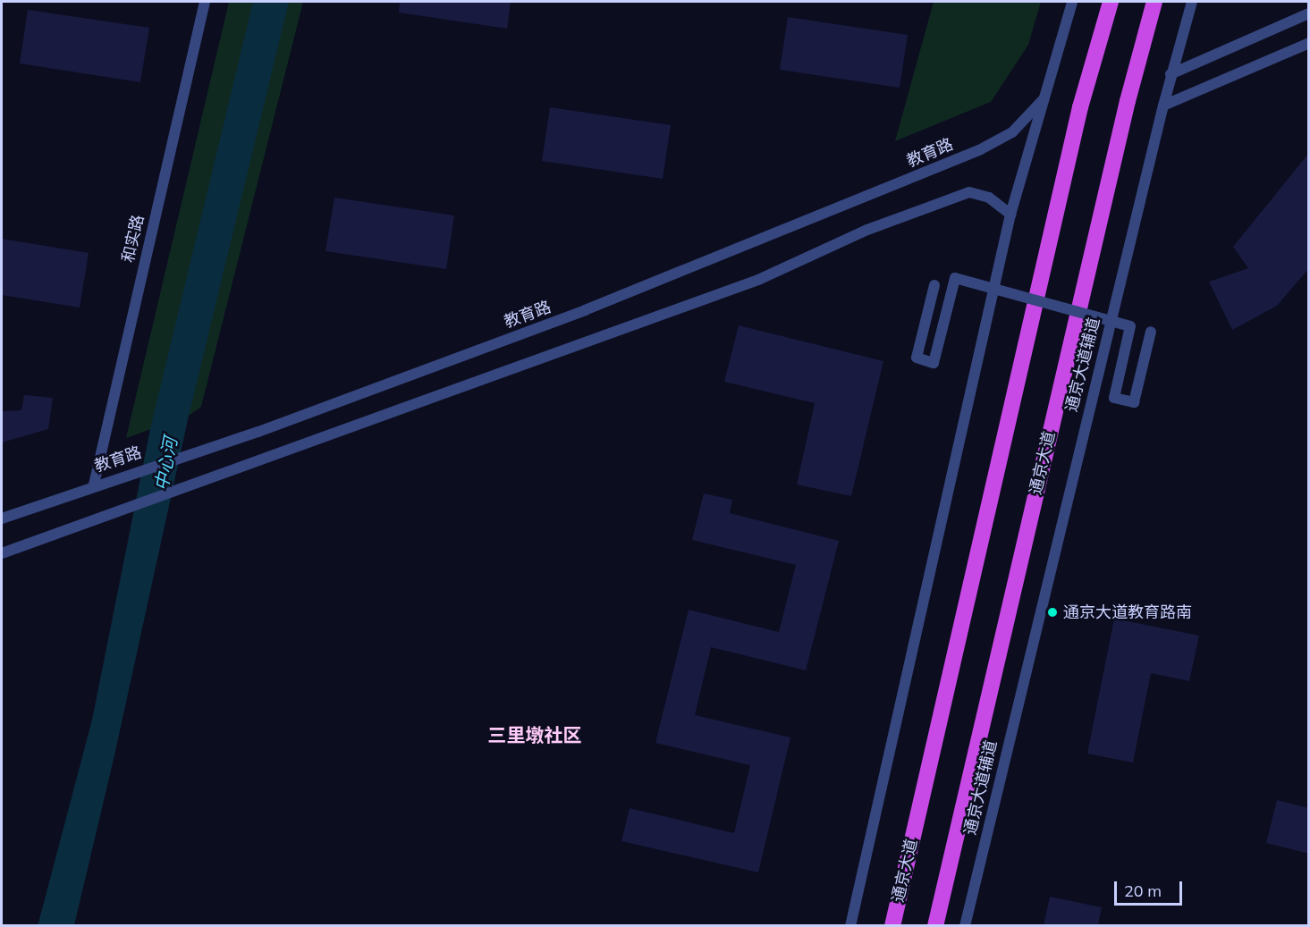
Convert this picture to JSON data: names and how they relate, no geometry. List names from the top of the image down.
{
  "streets": {
    "highway": ["通京大道"],
    "street": ["教育路", "和实路", "通京大道辅道"]
  },
  "crossings": [
    ["教育路", "和实路"]
  ],
  "districts": ["三里墩社区"],
  "water": ["中心河"],
  "places": ["通京大道教育路南"],
  "scale_bar": "20 m"
}
